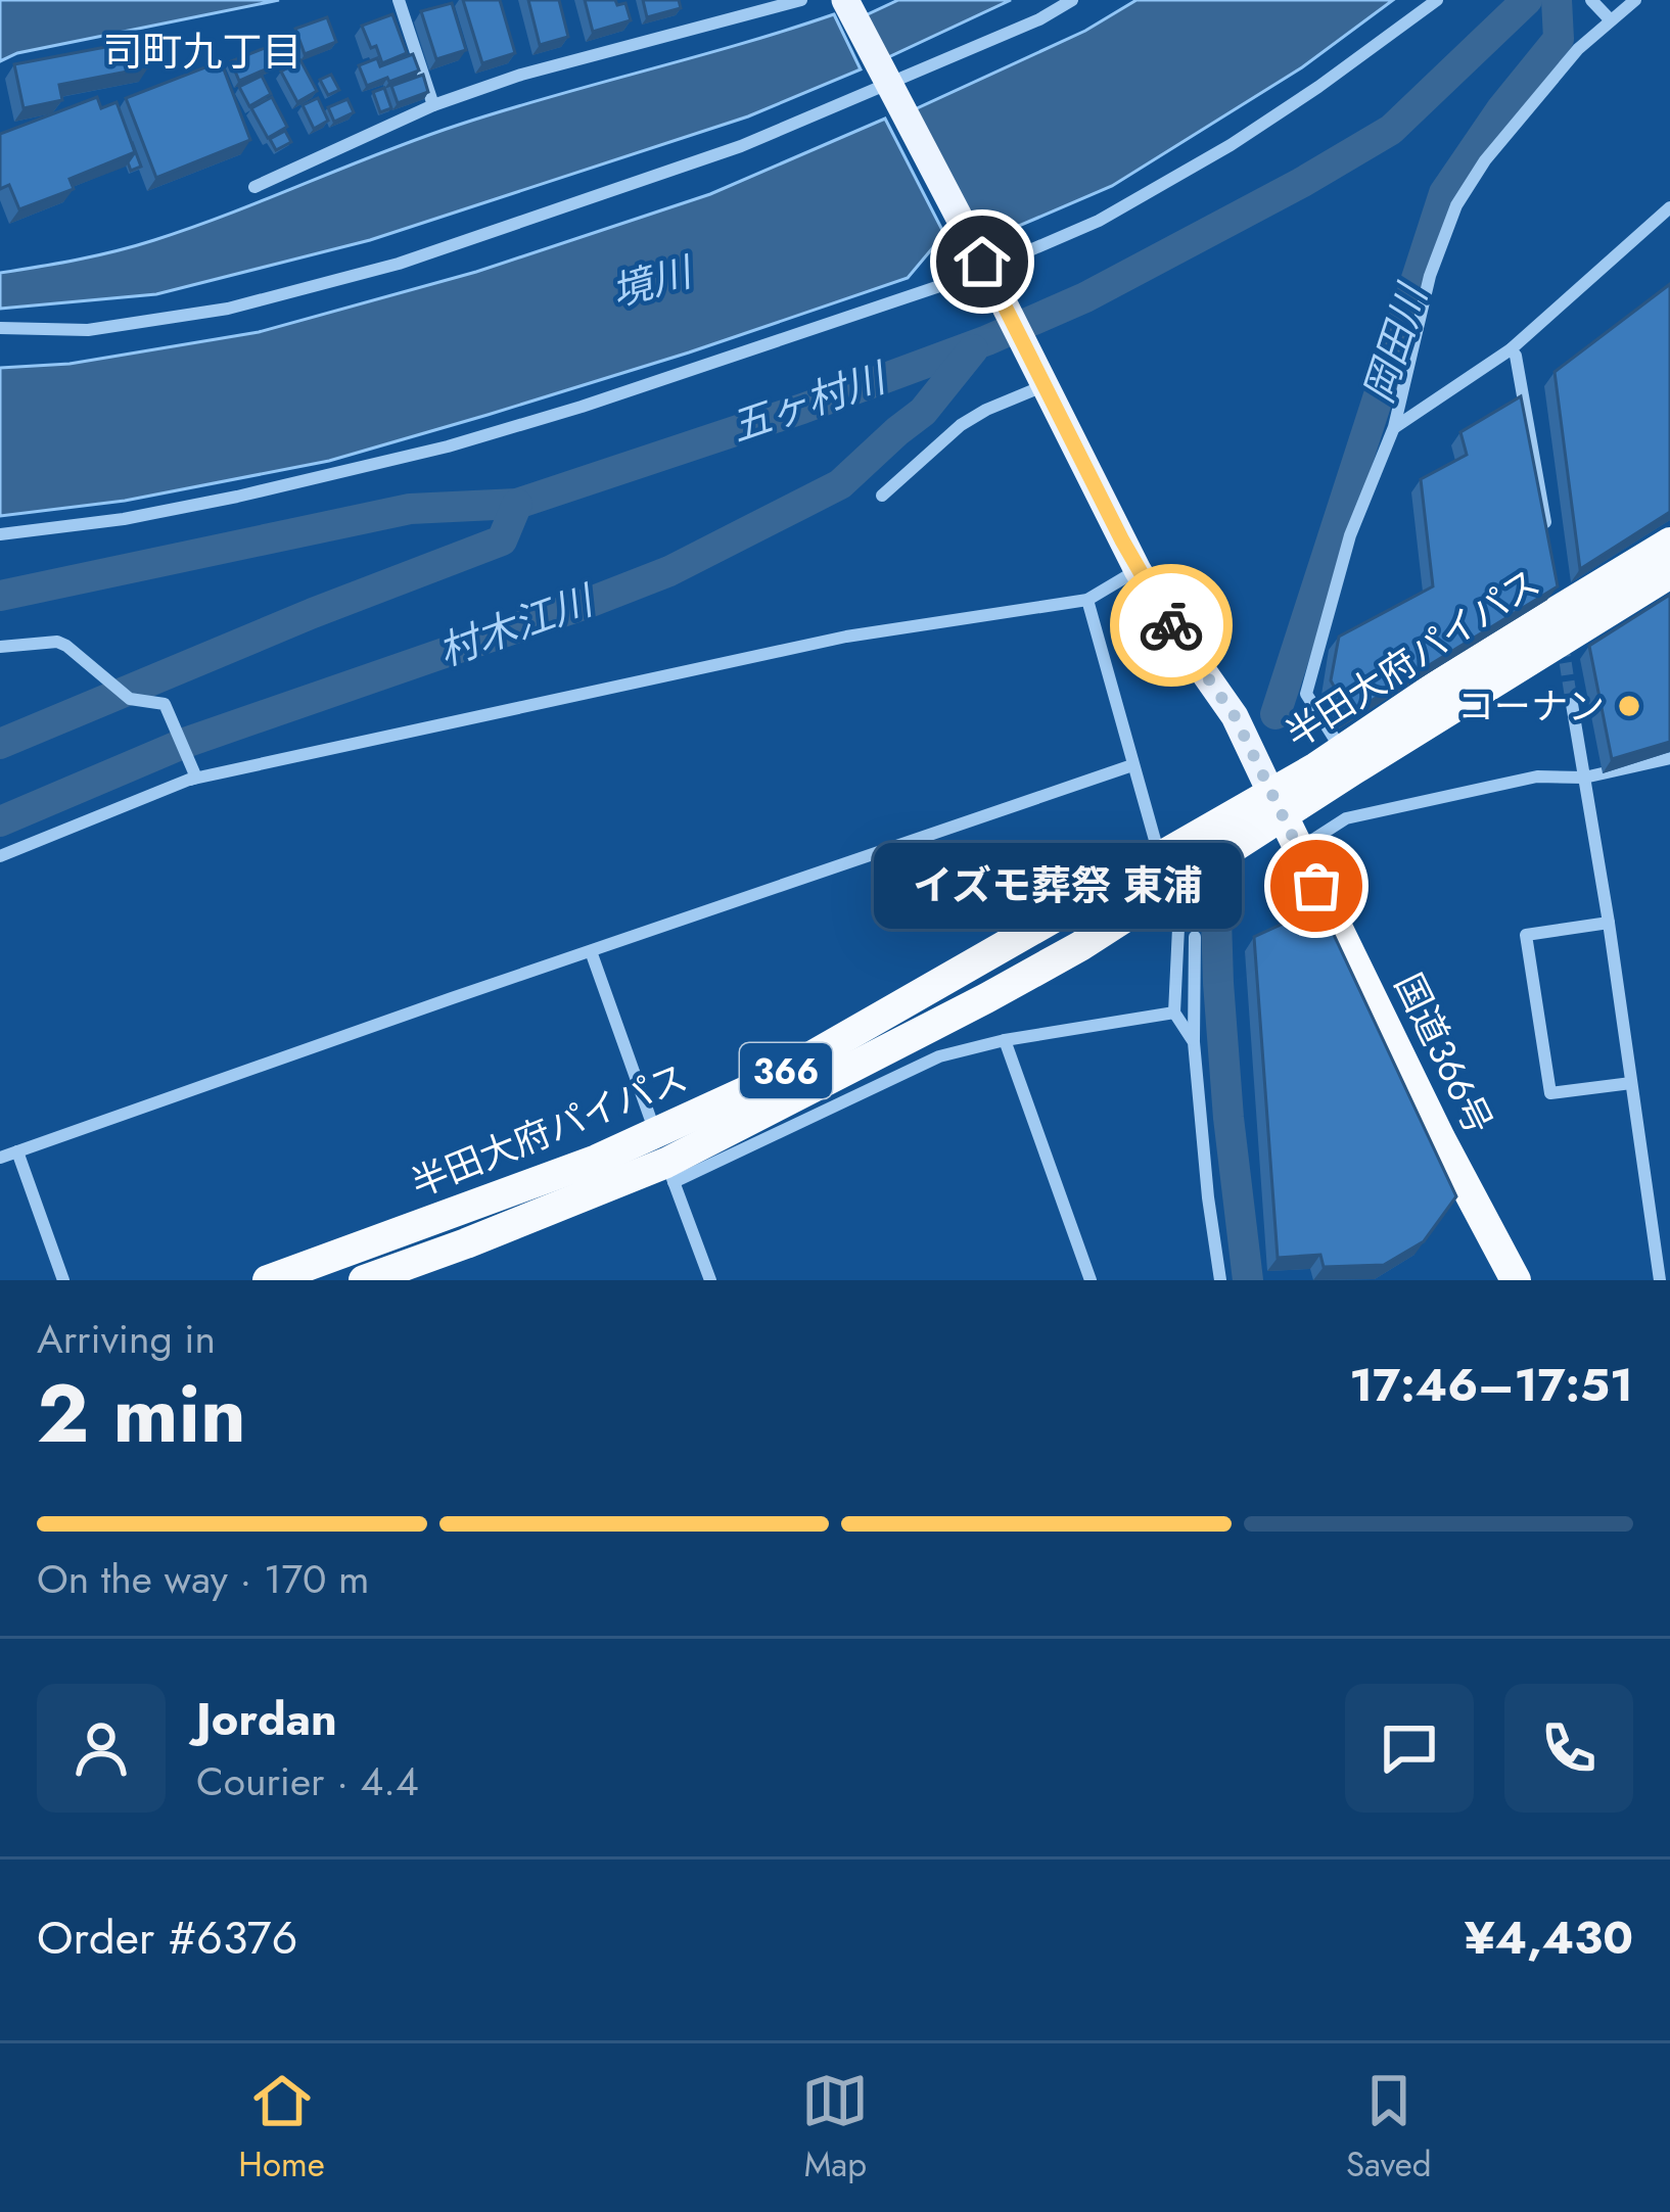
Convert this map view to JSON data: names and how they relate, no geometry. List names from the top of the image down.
{
  "streets": {
    "highway": ["半田大府パイパス", "国道366号", "366"]
  },
  "crossings": [
    ["半田大府パイパス", "国道366号"]
  ],
  "districts": ["司町九丁目"],
  "water": [
    "境川",
    "岡田川",
    "五ヶ村川",
    "村木江川"
  ],
  "places": ["コーナン", "イズモ葬祭 東浦"],
  "page": {
    "bubble": "イズモ葬祭 東浦",
    "heading": ["2 min", "Arriving in", "17:46–17:51"],
    "panel": [
      "Jordan",
      "Courier · 4.4",
      "Order #6376",
      "¥4,430"
    ],
    "bar": "On the way · 170 m",
    "tabs": ["Home", "Map", "Saved"]
  }
}
